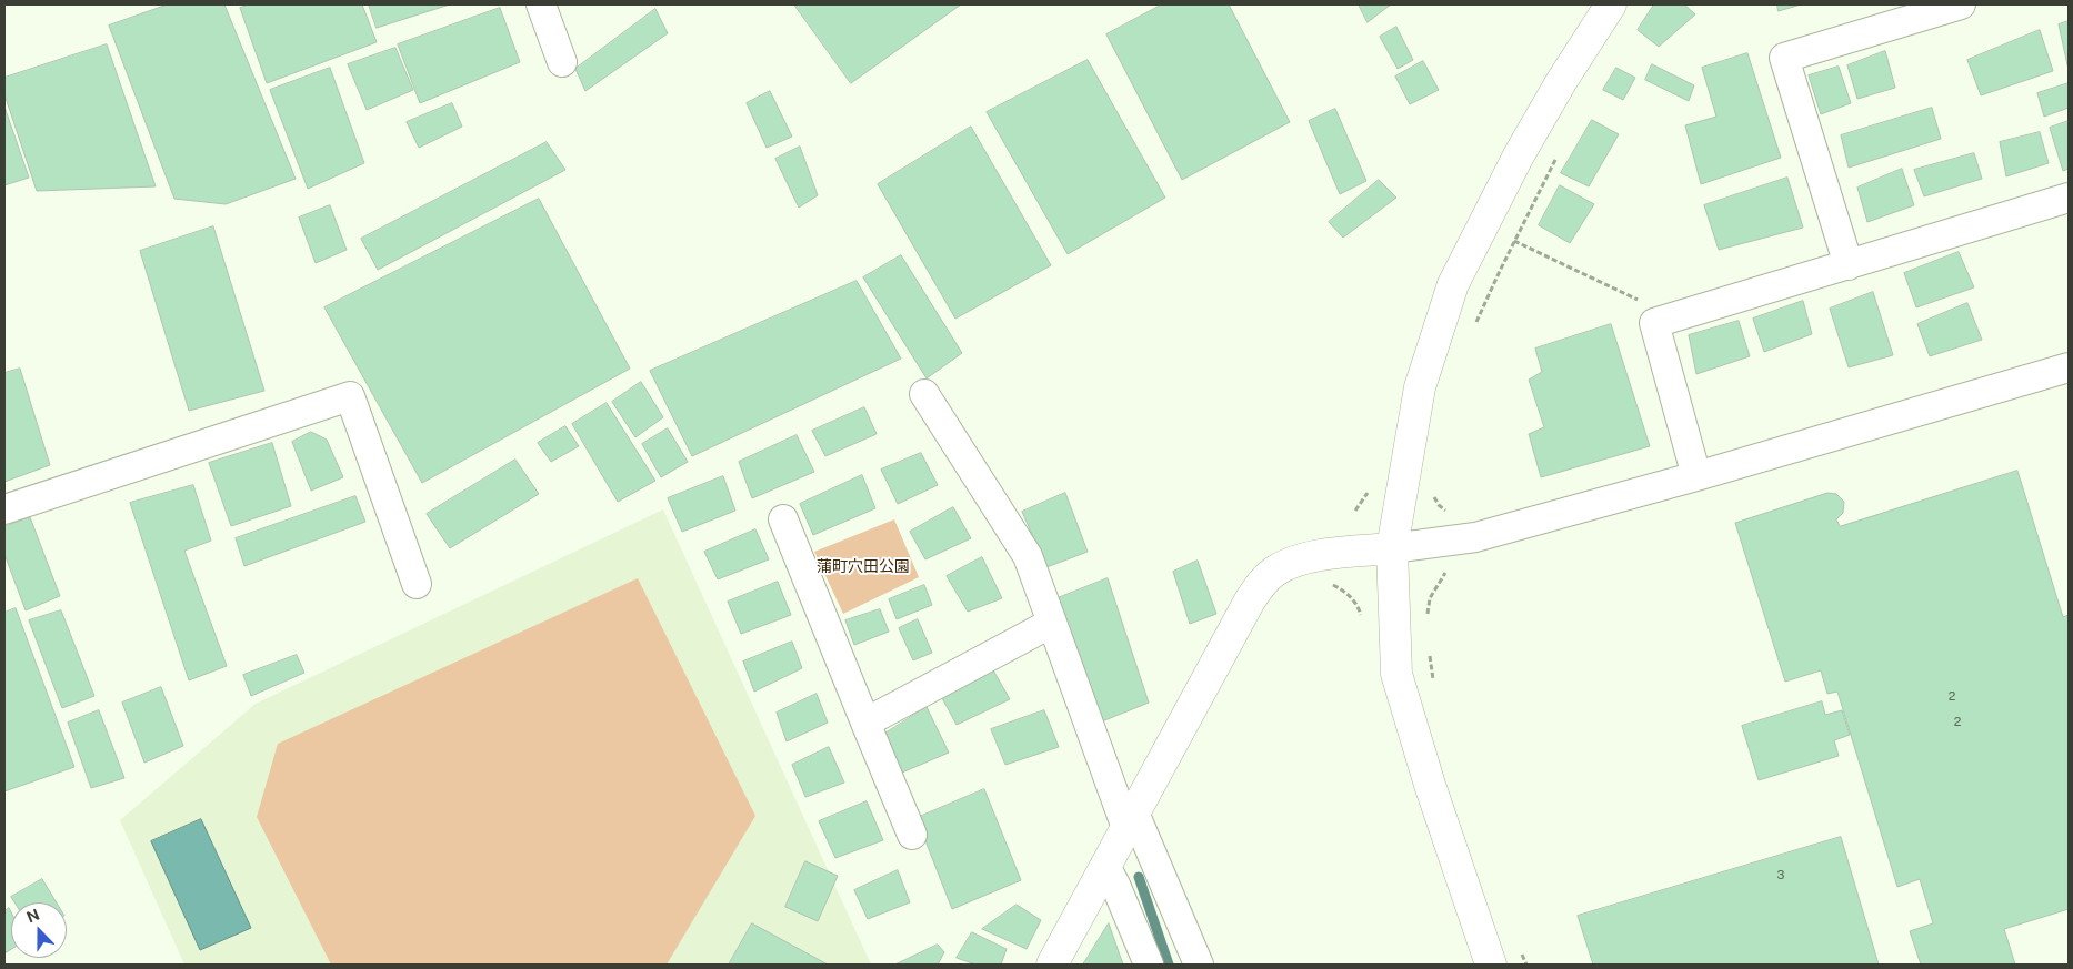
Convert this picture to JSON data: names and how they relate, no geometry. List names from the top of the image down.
{
  "parks": ["蒲町穴田公園"],
  "house_numbers": ["2", "2", "3"],
  "north": "top"
}
